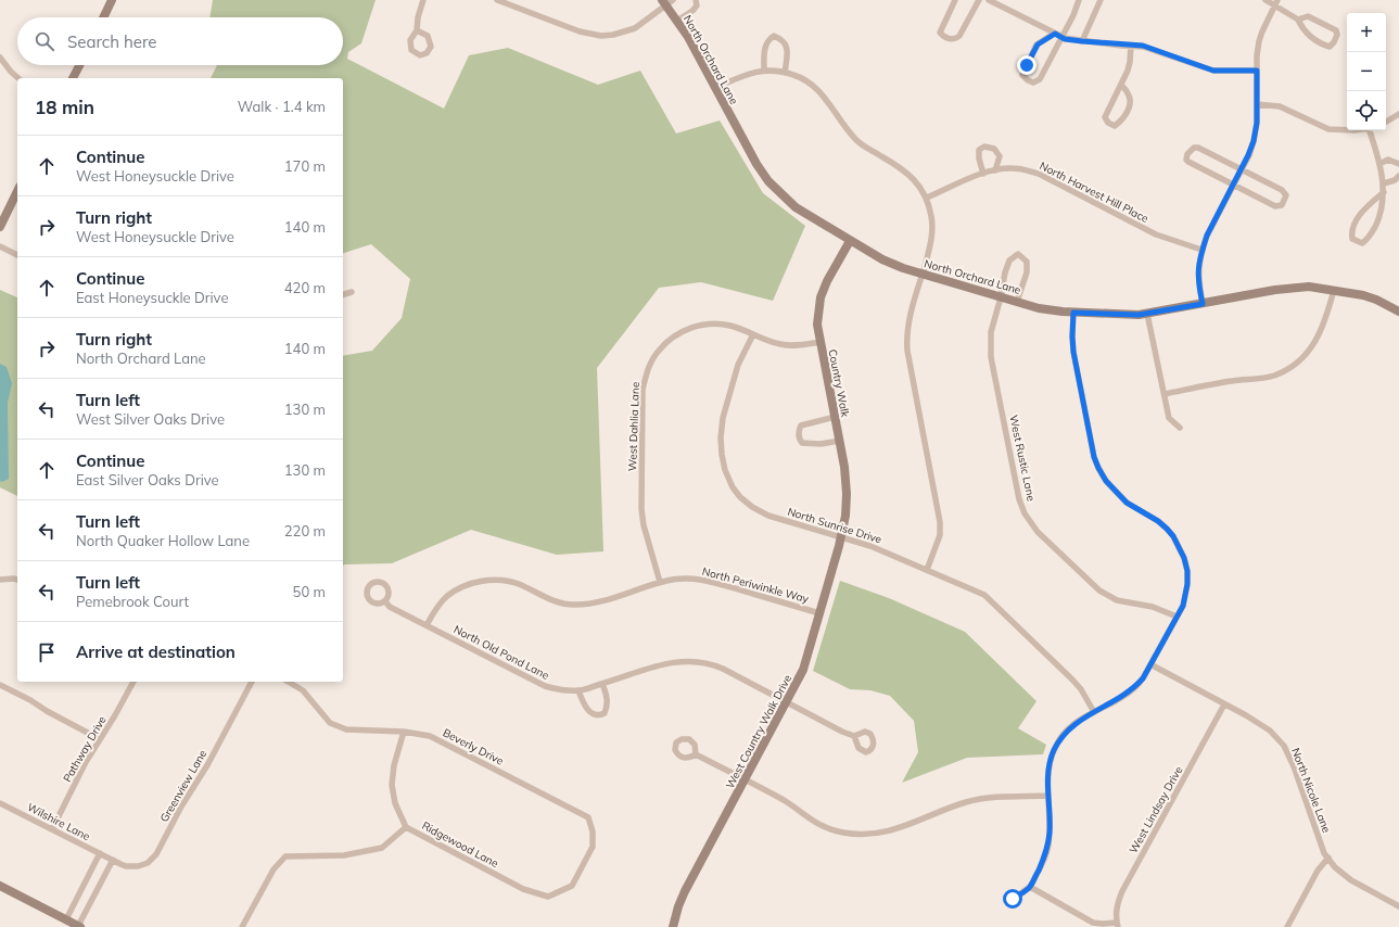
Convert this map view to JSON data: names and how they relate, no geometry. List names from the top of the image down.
{
  "streets": {
    "street": [
      "North Orchard Lane",
      "North Harvest Hill Place",
      "Country Walk",
      "West Dahlia Lane",
      "West Rustic Lane",
      "North Sunrise Drive",
      "North Periwinkle Way",
      "North Old Pond Lane",
      "West Country Walk Drive",
      "Beverly Drive",
      "Pathway Drive",
      "Greenview Lane",
      "North Nicole Lane",
      "West Lindsay Drive",
      "Wilshire Lane",
      "Ridgewood Lane"
    ]
  },
  "crossings": [
    ["North Orchard Lane", "Country Walk"],
    ["North Orchard Lane", "West Rustic Lane"],
    ["Country Walk", "West Dahlia Lane"],
    ["Country Walk", "North Sunrise Drive"],
    ["Country Walk", "West Country Walk Drive"],
    ["West Dahlia Lane", "North Sunrise Drive"],
    ["West Dahlia Lane", "North Periwinkle Way"],
    ["North Sunrise Drive", "West Country Walk Drive"],
    ["North Periwinkle Way", "North Old Pond Lane"],
    ["North Periwinkle Way", "West Country Walk Drive"],
    ["North Old Pond Lane", "West Country Walk Drive"],
    ["Beverly Drive", "Ridgewood Lane"],
    ["Pathway Drive", "Wilshire Lane"],
    ["Greenview Lane", "Wilshire Lane"],
    ["North Nicole Lane", "West Lindsay Drive"]
  ],
  "page": {
    "map_buttons": ["+", "−"],
    "search": "Search here",
    "heading": ["18 min", "Walk · 1.4 km"],
    "list": [
      ["Continue", "West Honeysuckle Drive", "170 m"],
      ["Turn right", "West Honeysuckle Drive", "140 m"],
      ["Continue", "East Honeysuckle Drive", "420 m"],
      ["Turn right", "North Orchard Lane", "140 m"],
      ["Turn left", "West Silver Oaks Drive", "130 m"],
      ["Continue", "East Silver Oaks Drive", "130 m"],
      ["Turn left", "North Quaker Hollow Lane", "220 m"],
      ["Turn left", "Pemebrook Court", "50 m"],
      "Arrive at destination"
    ]
  }
}
